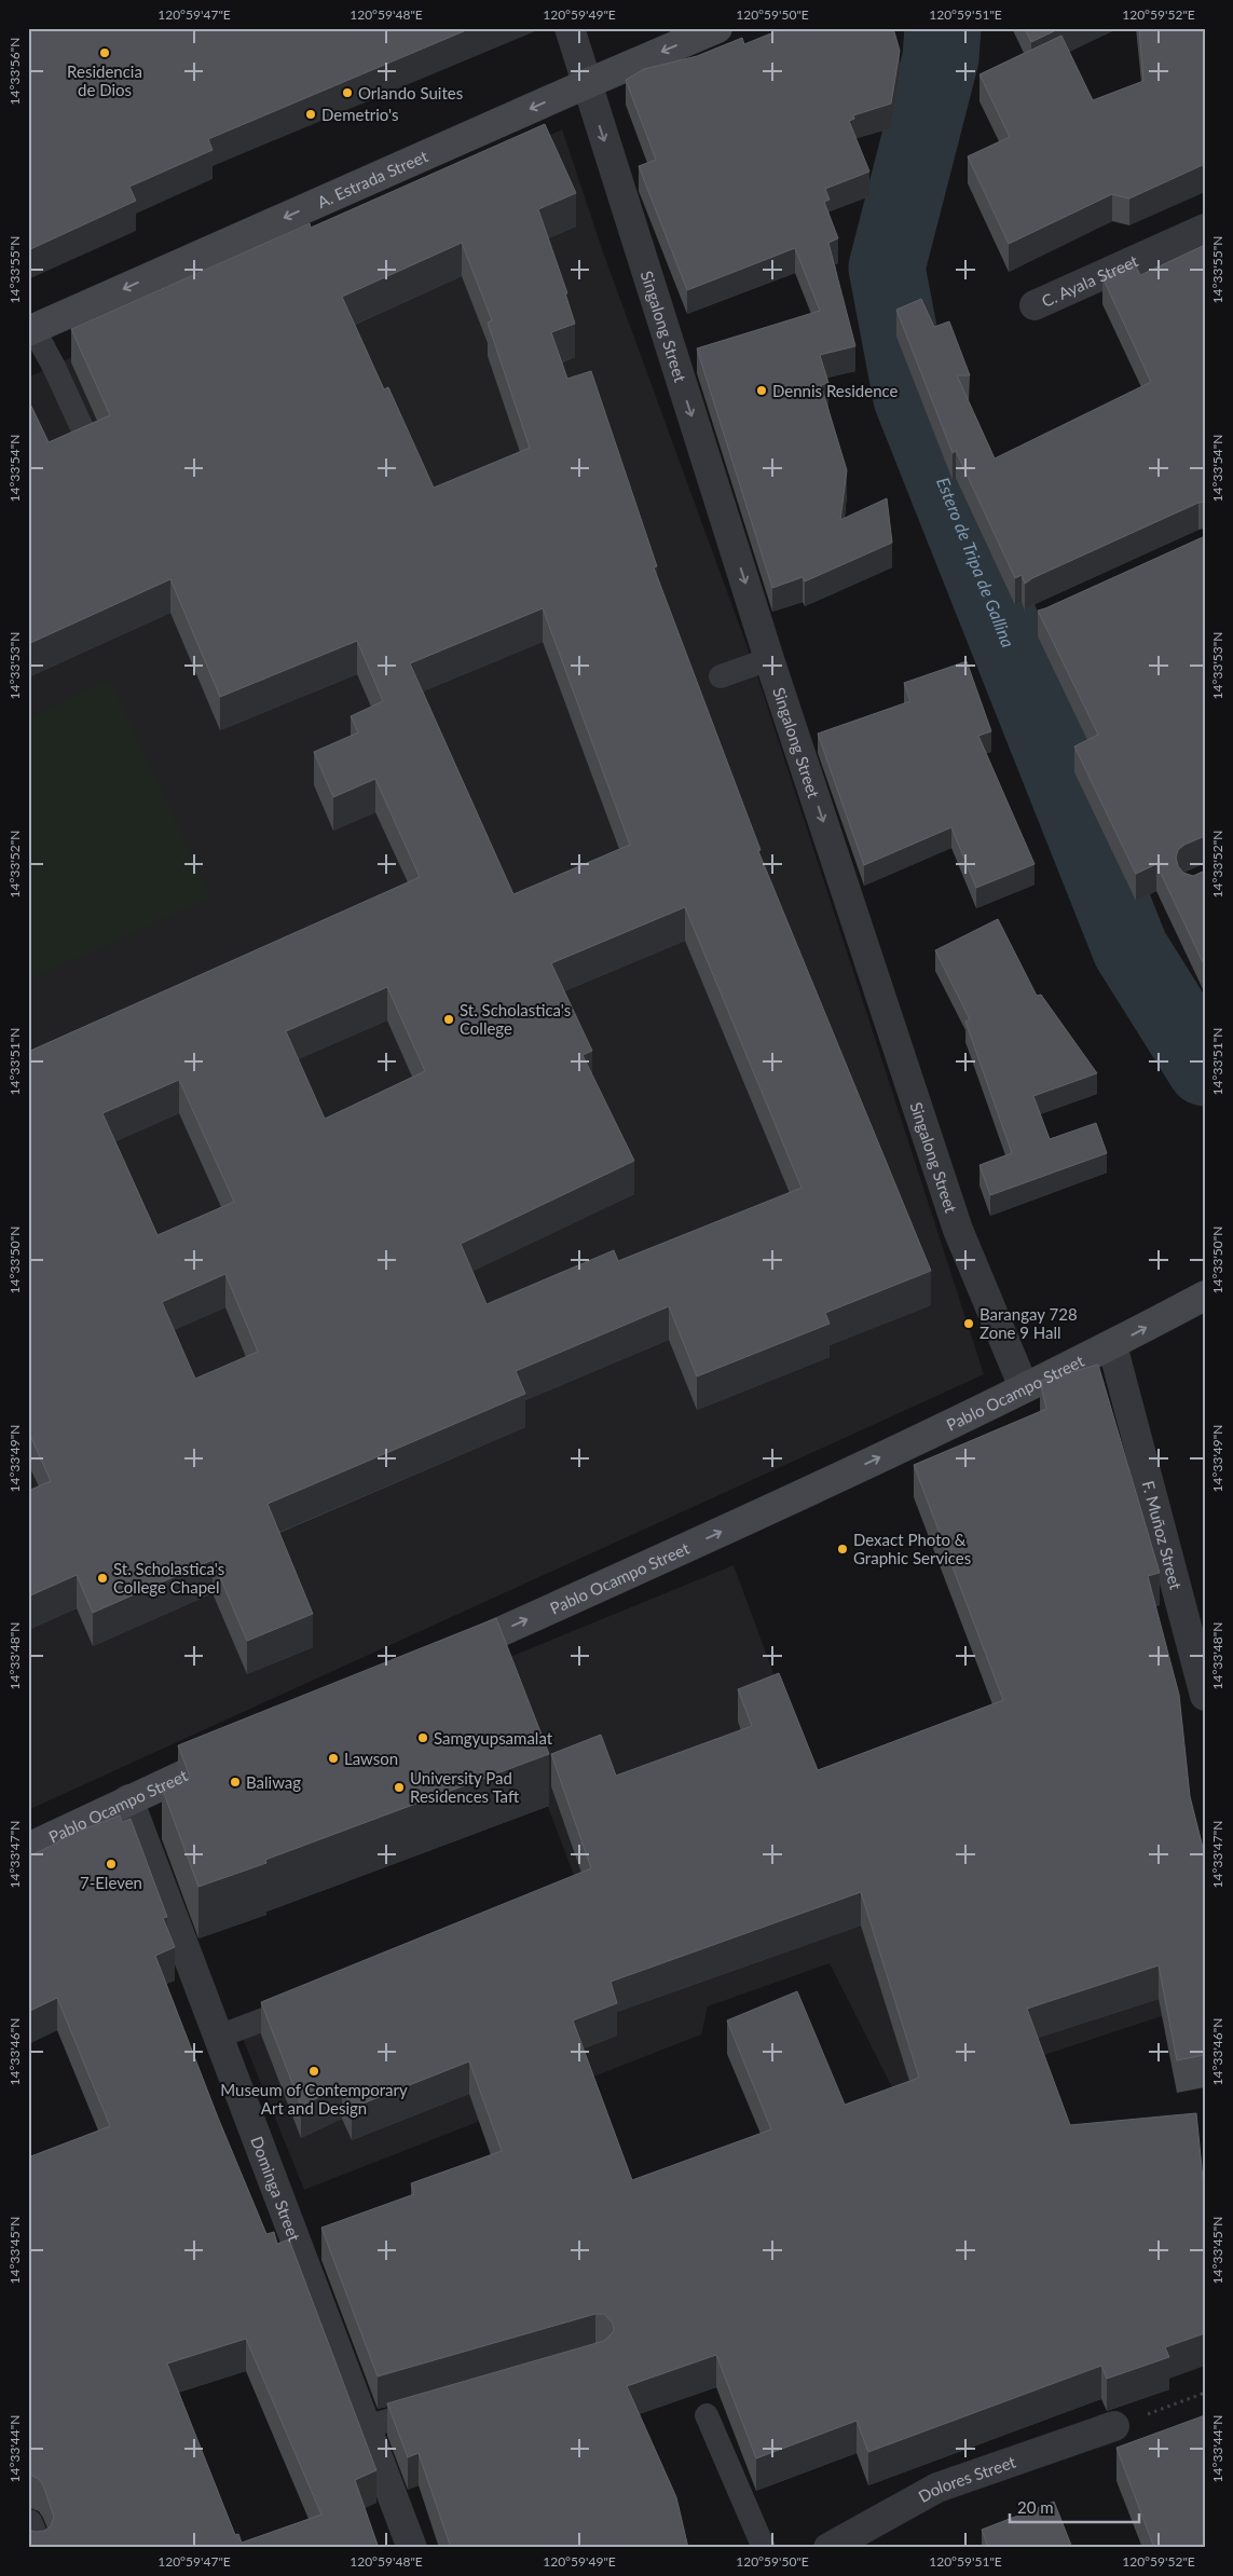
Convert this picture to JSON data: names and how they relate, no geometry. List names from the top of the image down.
{
  "streets": {
    "main road": ["A. Estrada Street", "Pablo Ocampo Street"],
    "street": [
      "C. Ayala Street",
      "Singalong Street",
      "F. Muñoz Street",
      "Dominga Street",
      "Dolores Street"
    ]
  },
  "crossings": [
    ["A. Estrada Street", "Singalong Street"],
    ["Singalong Street", "Pablo Ocampo Street"],
    ["Pablo Ocampo Street", "F. Muñoz Street"],
    ["Pablo Ocampo Street", "Dominga Street"]
  ],
  "one_way": ["A. Estrada Street", "Singalong Street", "Pablo Ocampo Street"],
  "water": ["Estero de Tripa de Gallina"],
  "places": [
    "Residencia de Dios",
    "Orlando Suites",
    "Demetrio's",
    "Dennis Residence",
    "St. Scholastica's College",
    "Barangay 728 Zone 9 Hall",
    "Dexact Photo & Graphic Services",
    "St. Scholastica's College Chapel",
    "Samgyupsamalat",
    "Lawson",
    "Baliwag",
    "University Pad Residences Taft",
    "7-Eleven",
    "Museum of Contemporary Art and Design"
  ],
  "scale_bar": "20 m",
  "coordinates": [
    "120°59'47\"E",
    "120°59'48\"E",
    "120°59'49\"E",
    "120°59'50\"E",
    "120°59'51\"E",
    "120°59'52\"E",
    "14°33'56\"N",
    "14°33'55\"N",
    "14°33'54\"N",
    "14°33'53\"N",
    "14°33'52\"N",
    "14°33'51\"N",
    "14°33'50\"N",
    "14°33'49\"N",
    "14°33'48\"N",
    "14°33'47\"N",
    "14°33'46\"N",
    "14°33'45\"N",
    "14°33'44\"N"
  ]
}
